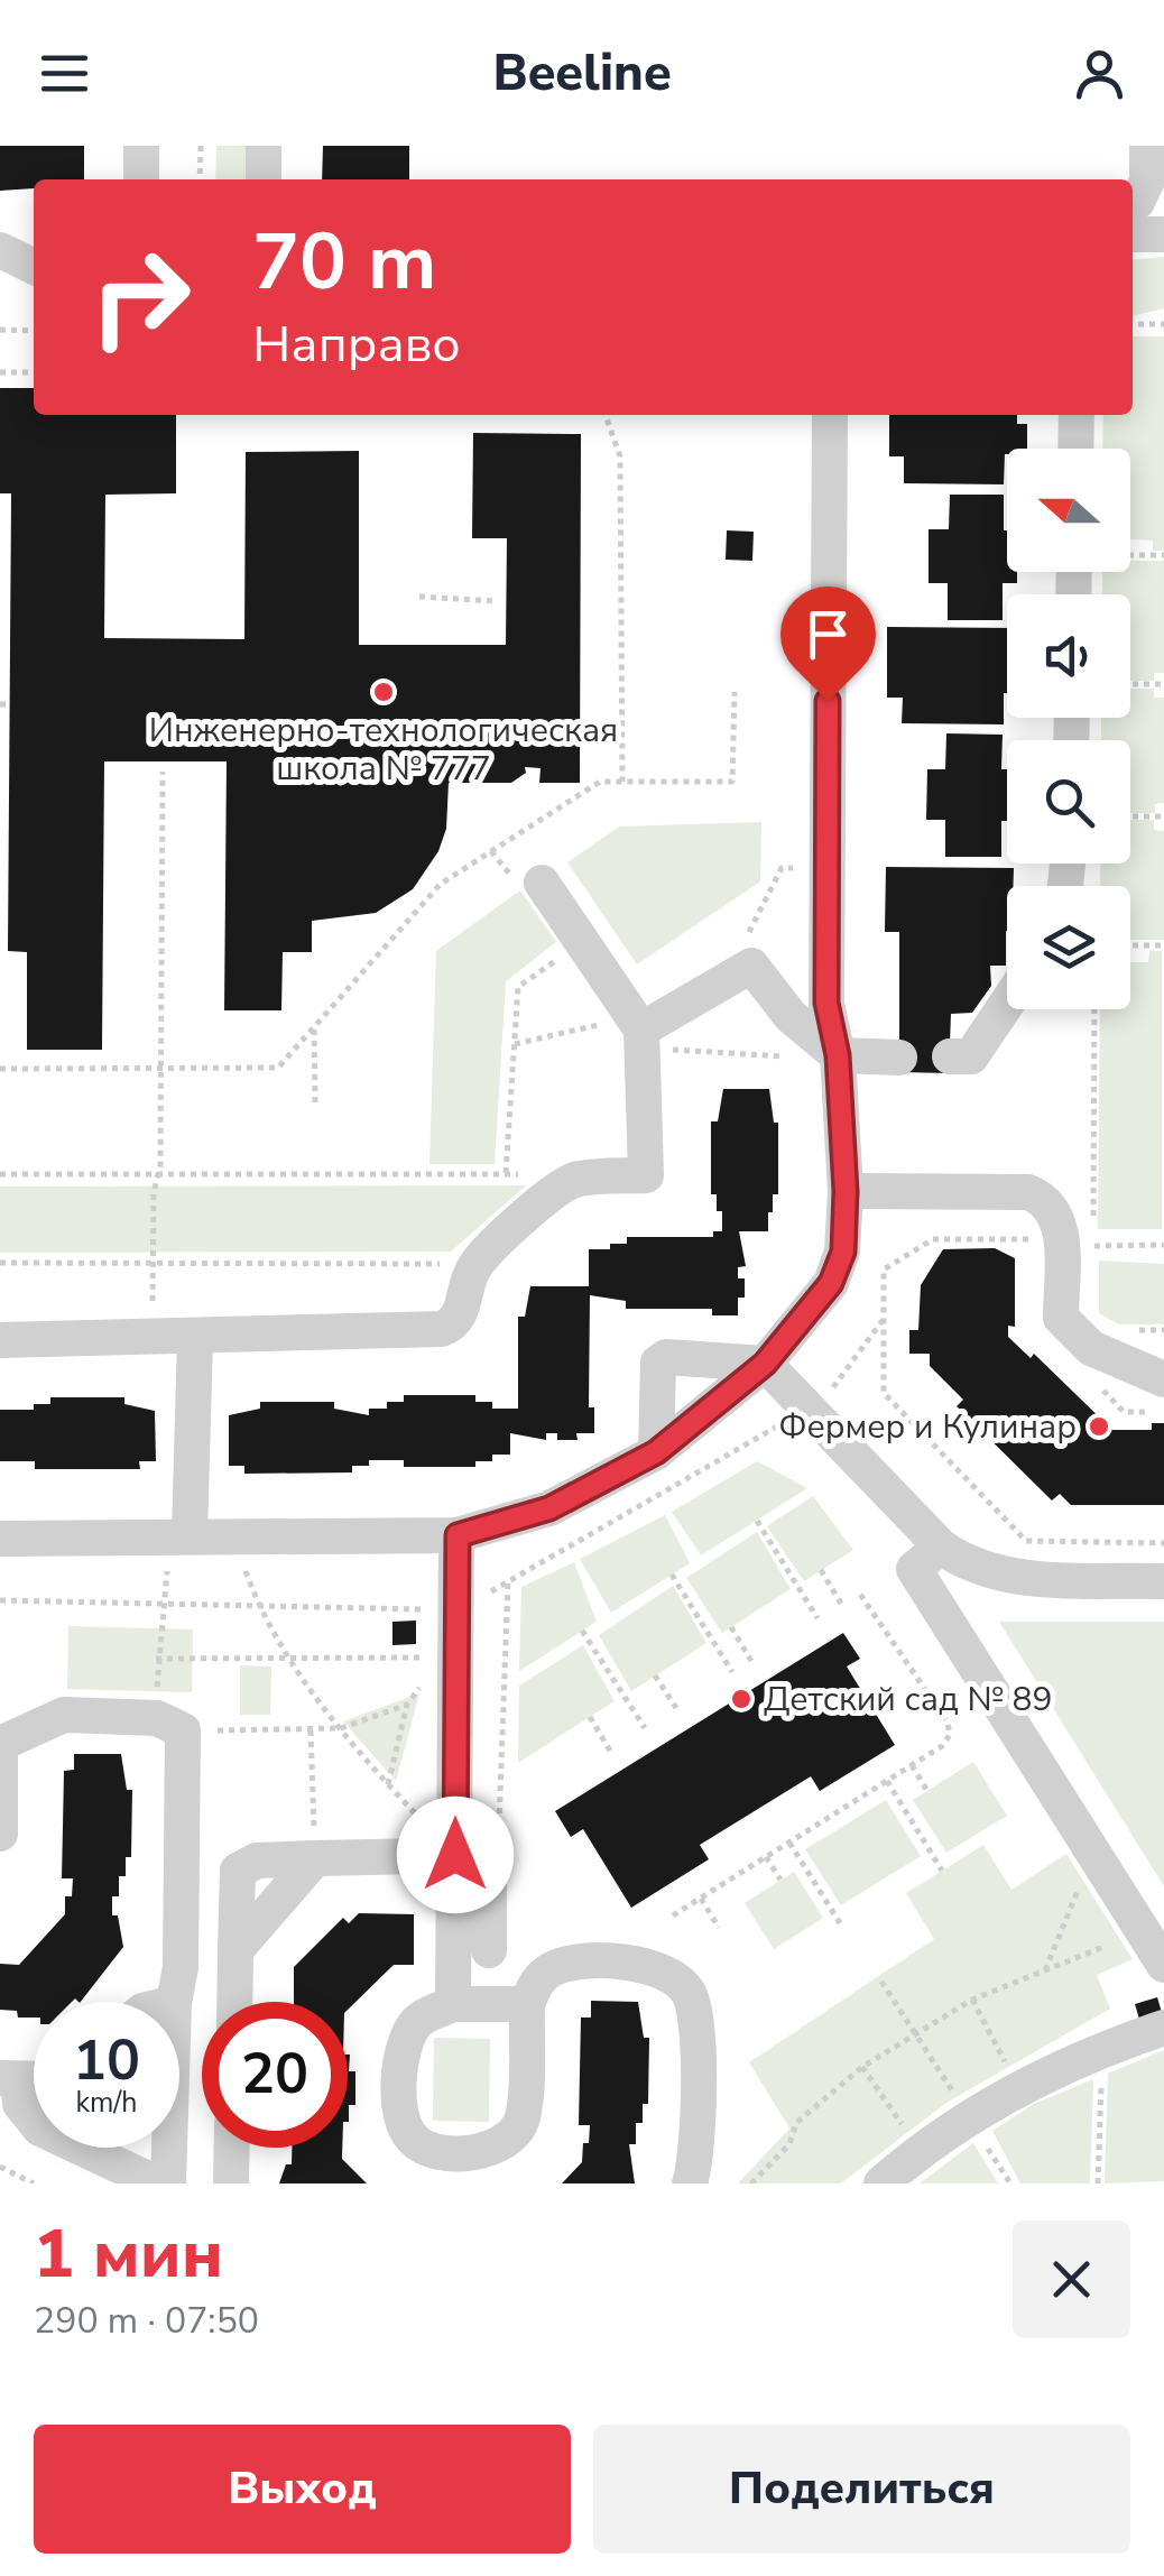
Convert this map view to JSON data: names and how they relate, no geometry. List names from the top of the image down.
{
  "places": ["Инженерно-технологическая школа № 777", "Фермер и Кулинар", "Детский сад № 89"],
  "north": "left",
  "page": {
    "header": "Beeline",
    "turn": ["70 m", "Направо"],
    "speed": "10 km/h",
    "limit": "20",
    "heading": ["1 мин", "290 m · 07:50"],
    "buttons": ["Выход", "Поделиться"]
  }
}
